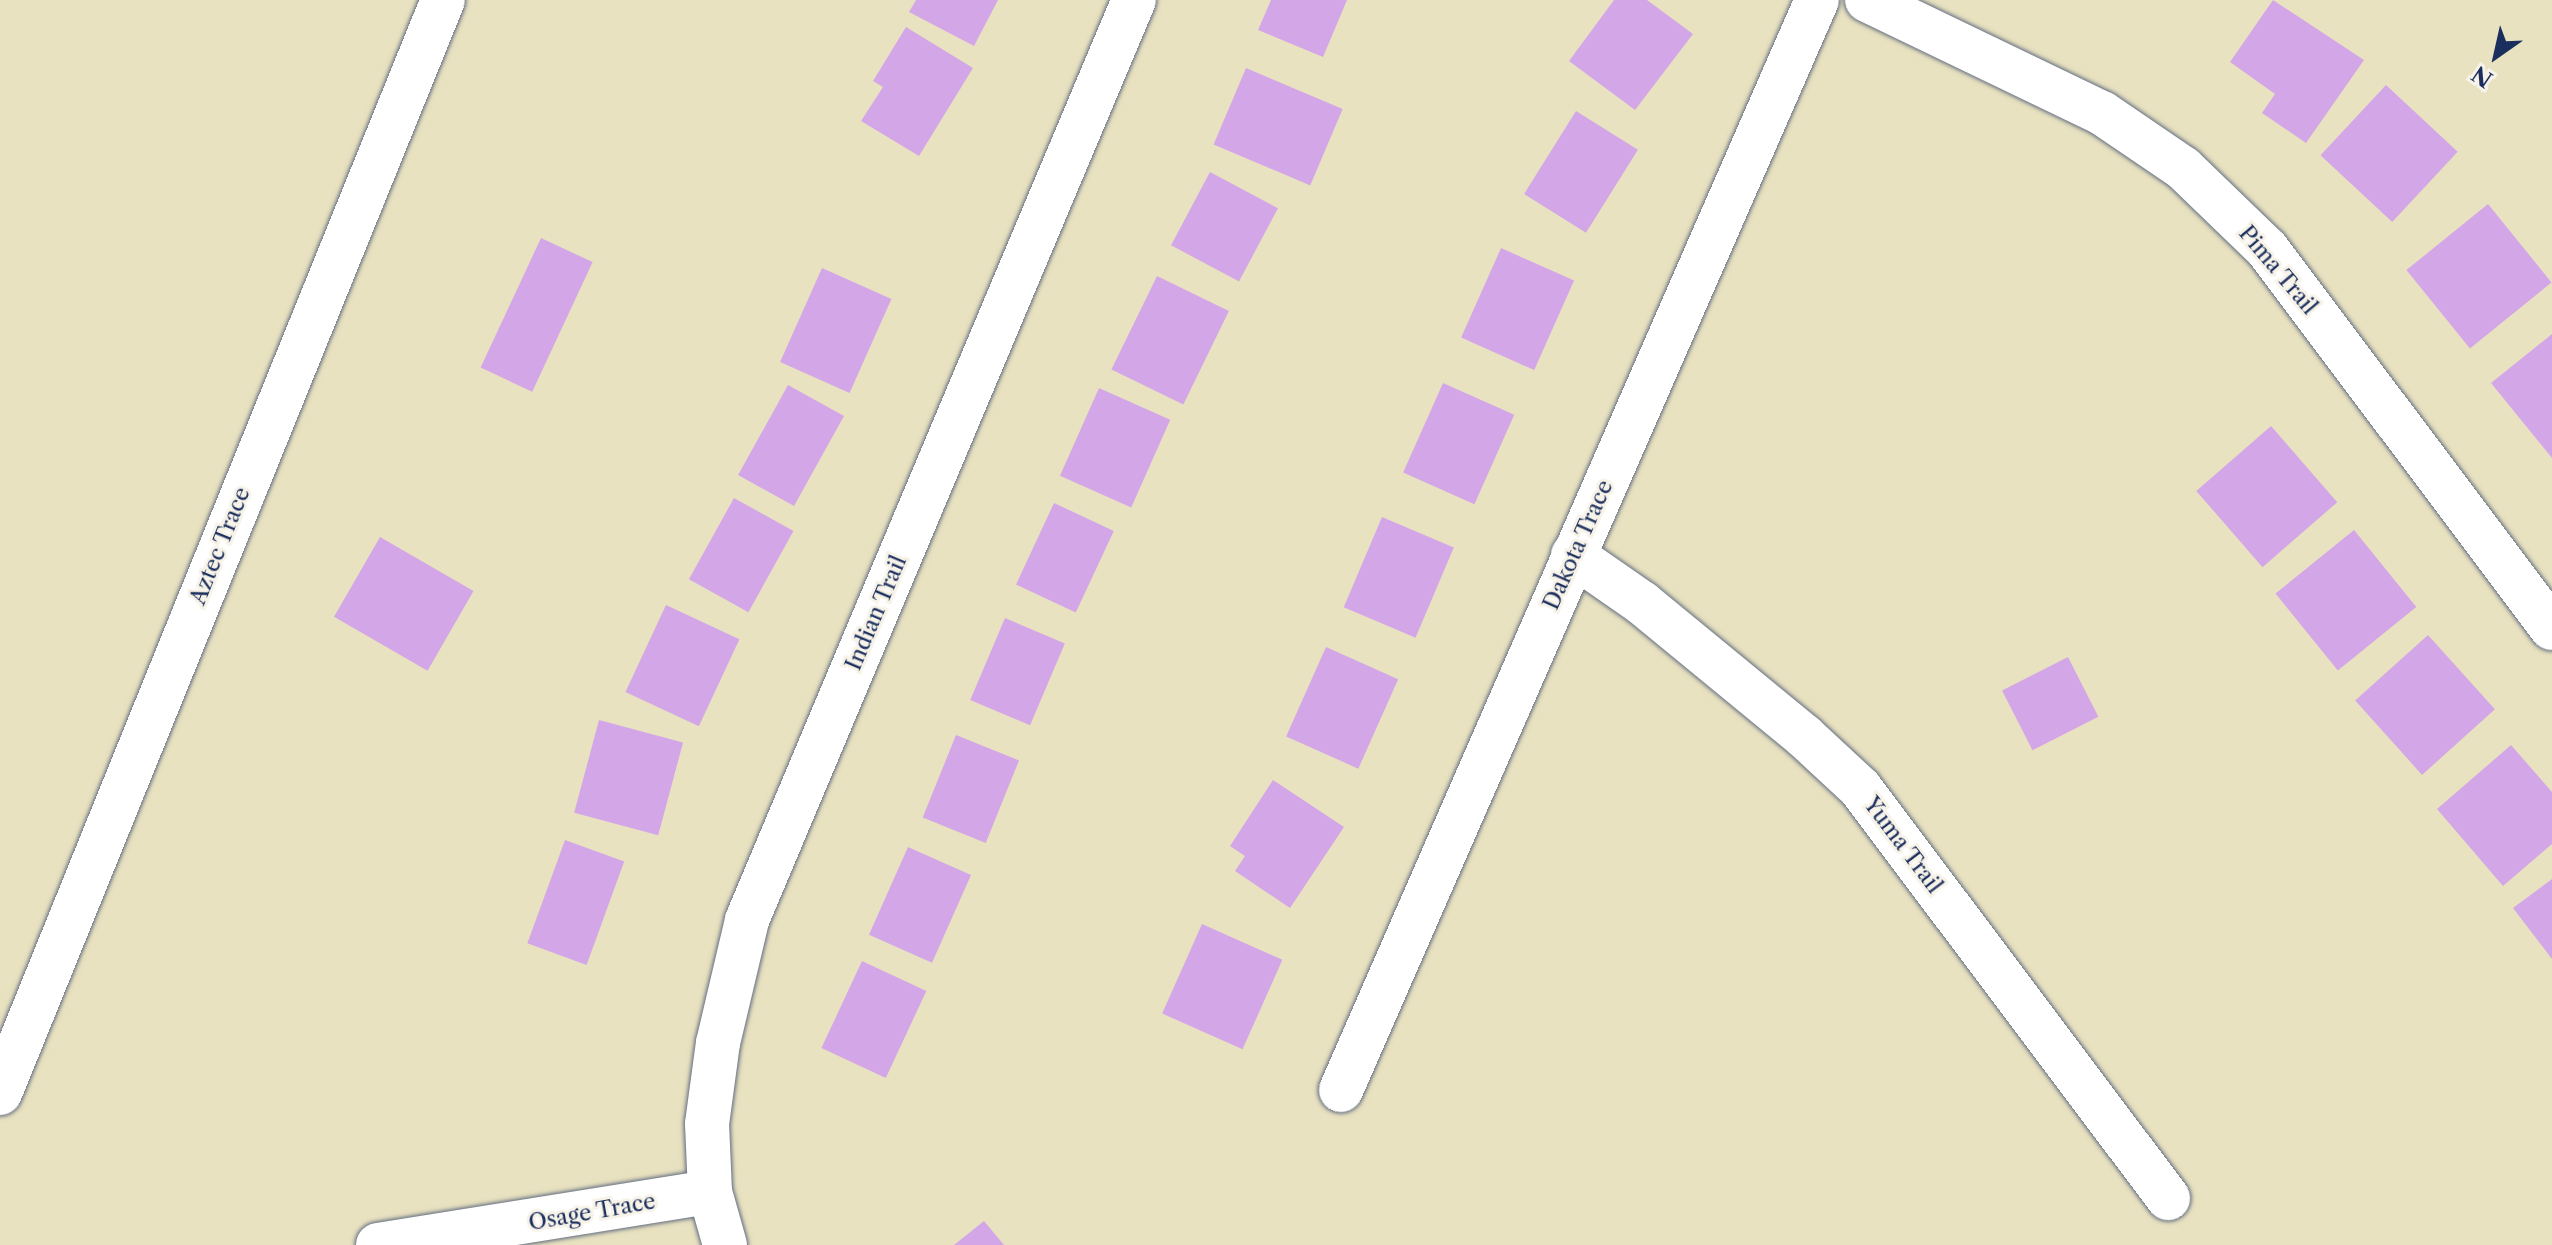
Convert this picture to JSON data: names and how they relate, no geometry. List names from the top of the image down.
{
  "streets": {
    "street": [
      "Pima Trail",
      "Dakota Trace",
      "Aztec Trace",
      "Indian Trail",
      "Yuma Trail",
      "Osage Trace"
    ]
  },
  "crossings": [
    ["Dakota Trace", "Yuma Trail"],
    ["Indian Trail", "Osage Trace"]
  ],
  "north": "bottom left"
}
